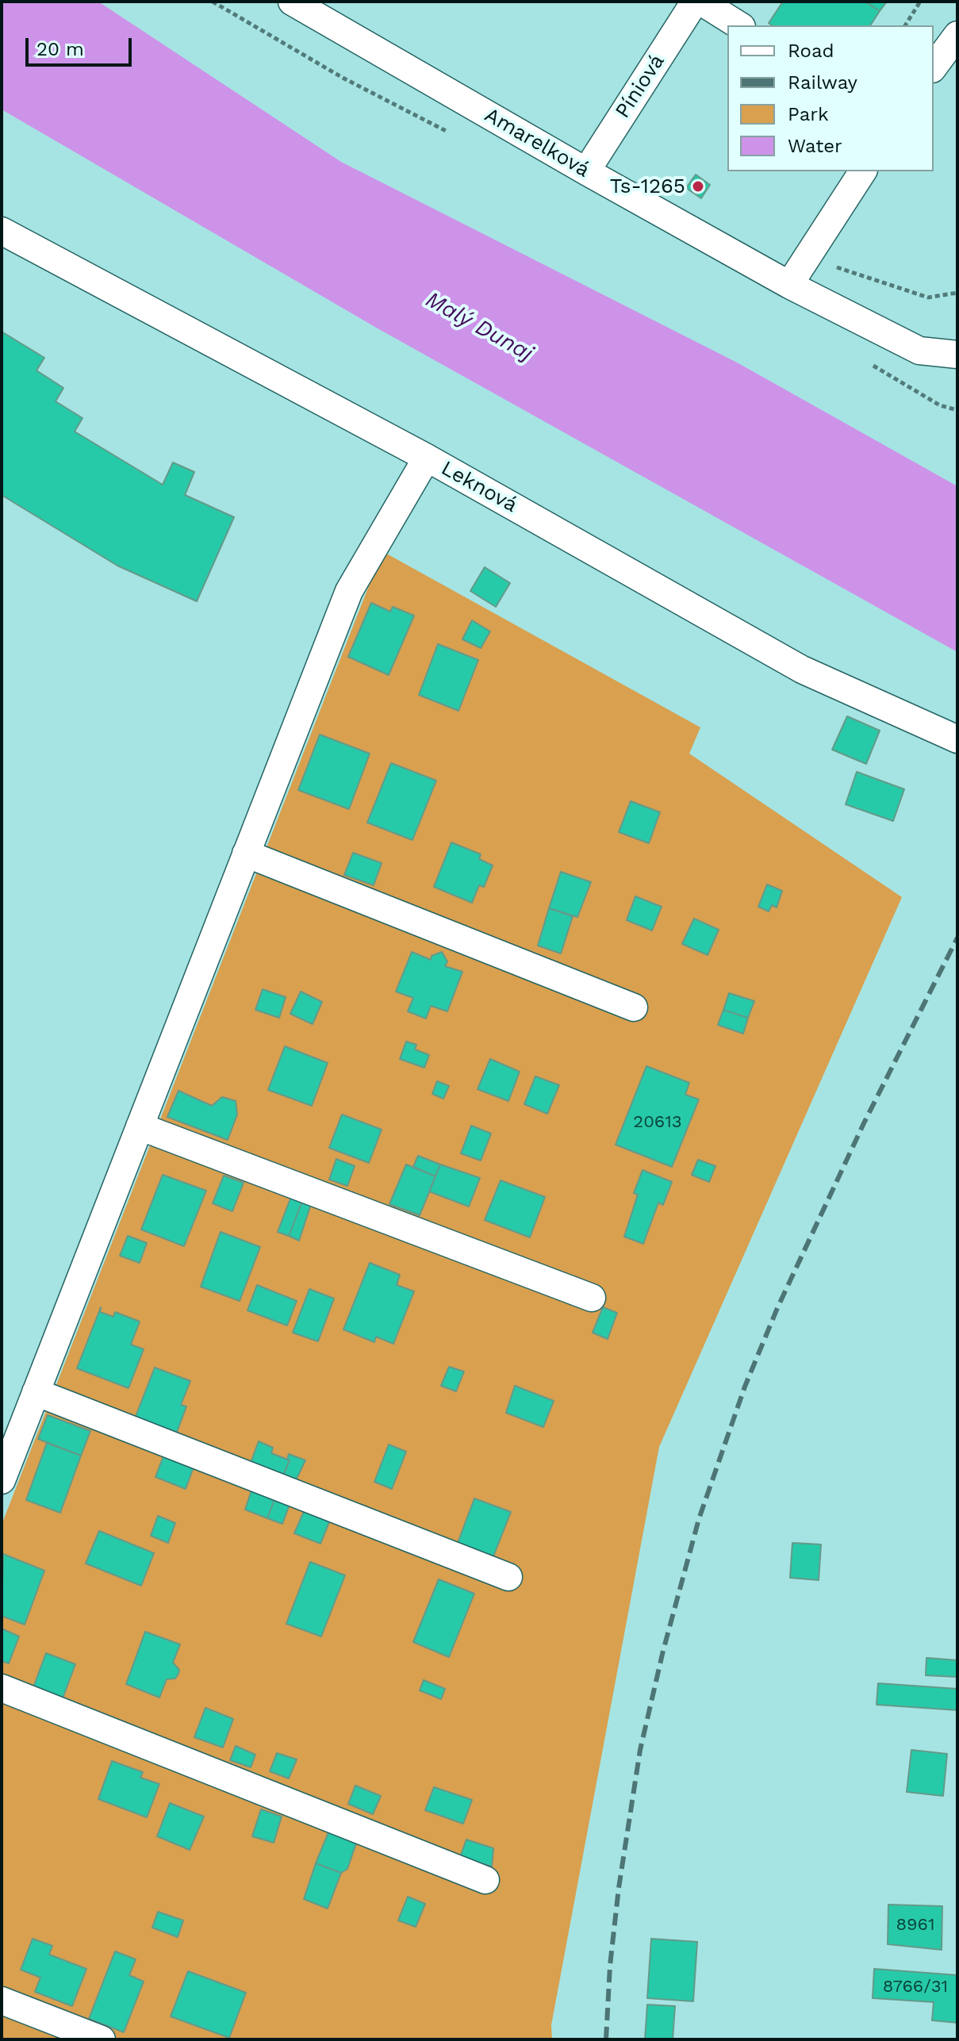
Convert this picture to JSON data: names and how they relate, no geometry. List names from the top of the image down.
{
  "streets": {
    "street": ["Píniová", "Amarelková", "Leknová"]
  },
  "crossings": [
    ["Píniová", "Amarelková"]
  ],
  "water": ["Malý Dunaj"],
  "places": ["Ts-1265"],
  "house_numbers": ["20613", "8961", "8766/31"],
  "legend": [
    "Road",
    "Railway",
    "Park",
    "Water"
  ],
  "scale_bar": "20 m"
}
